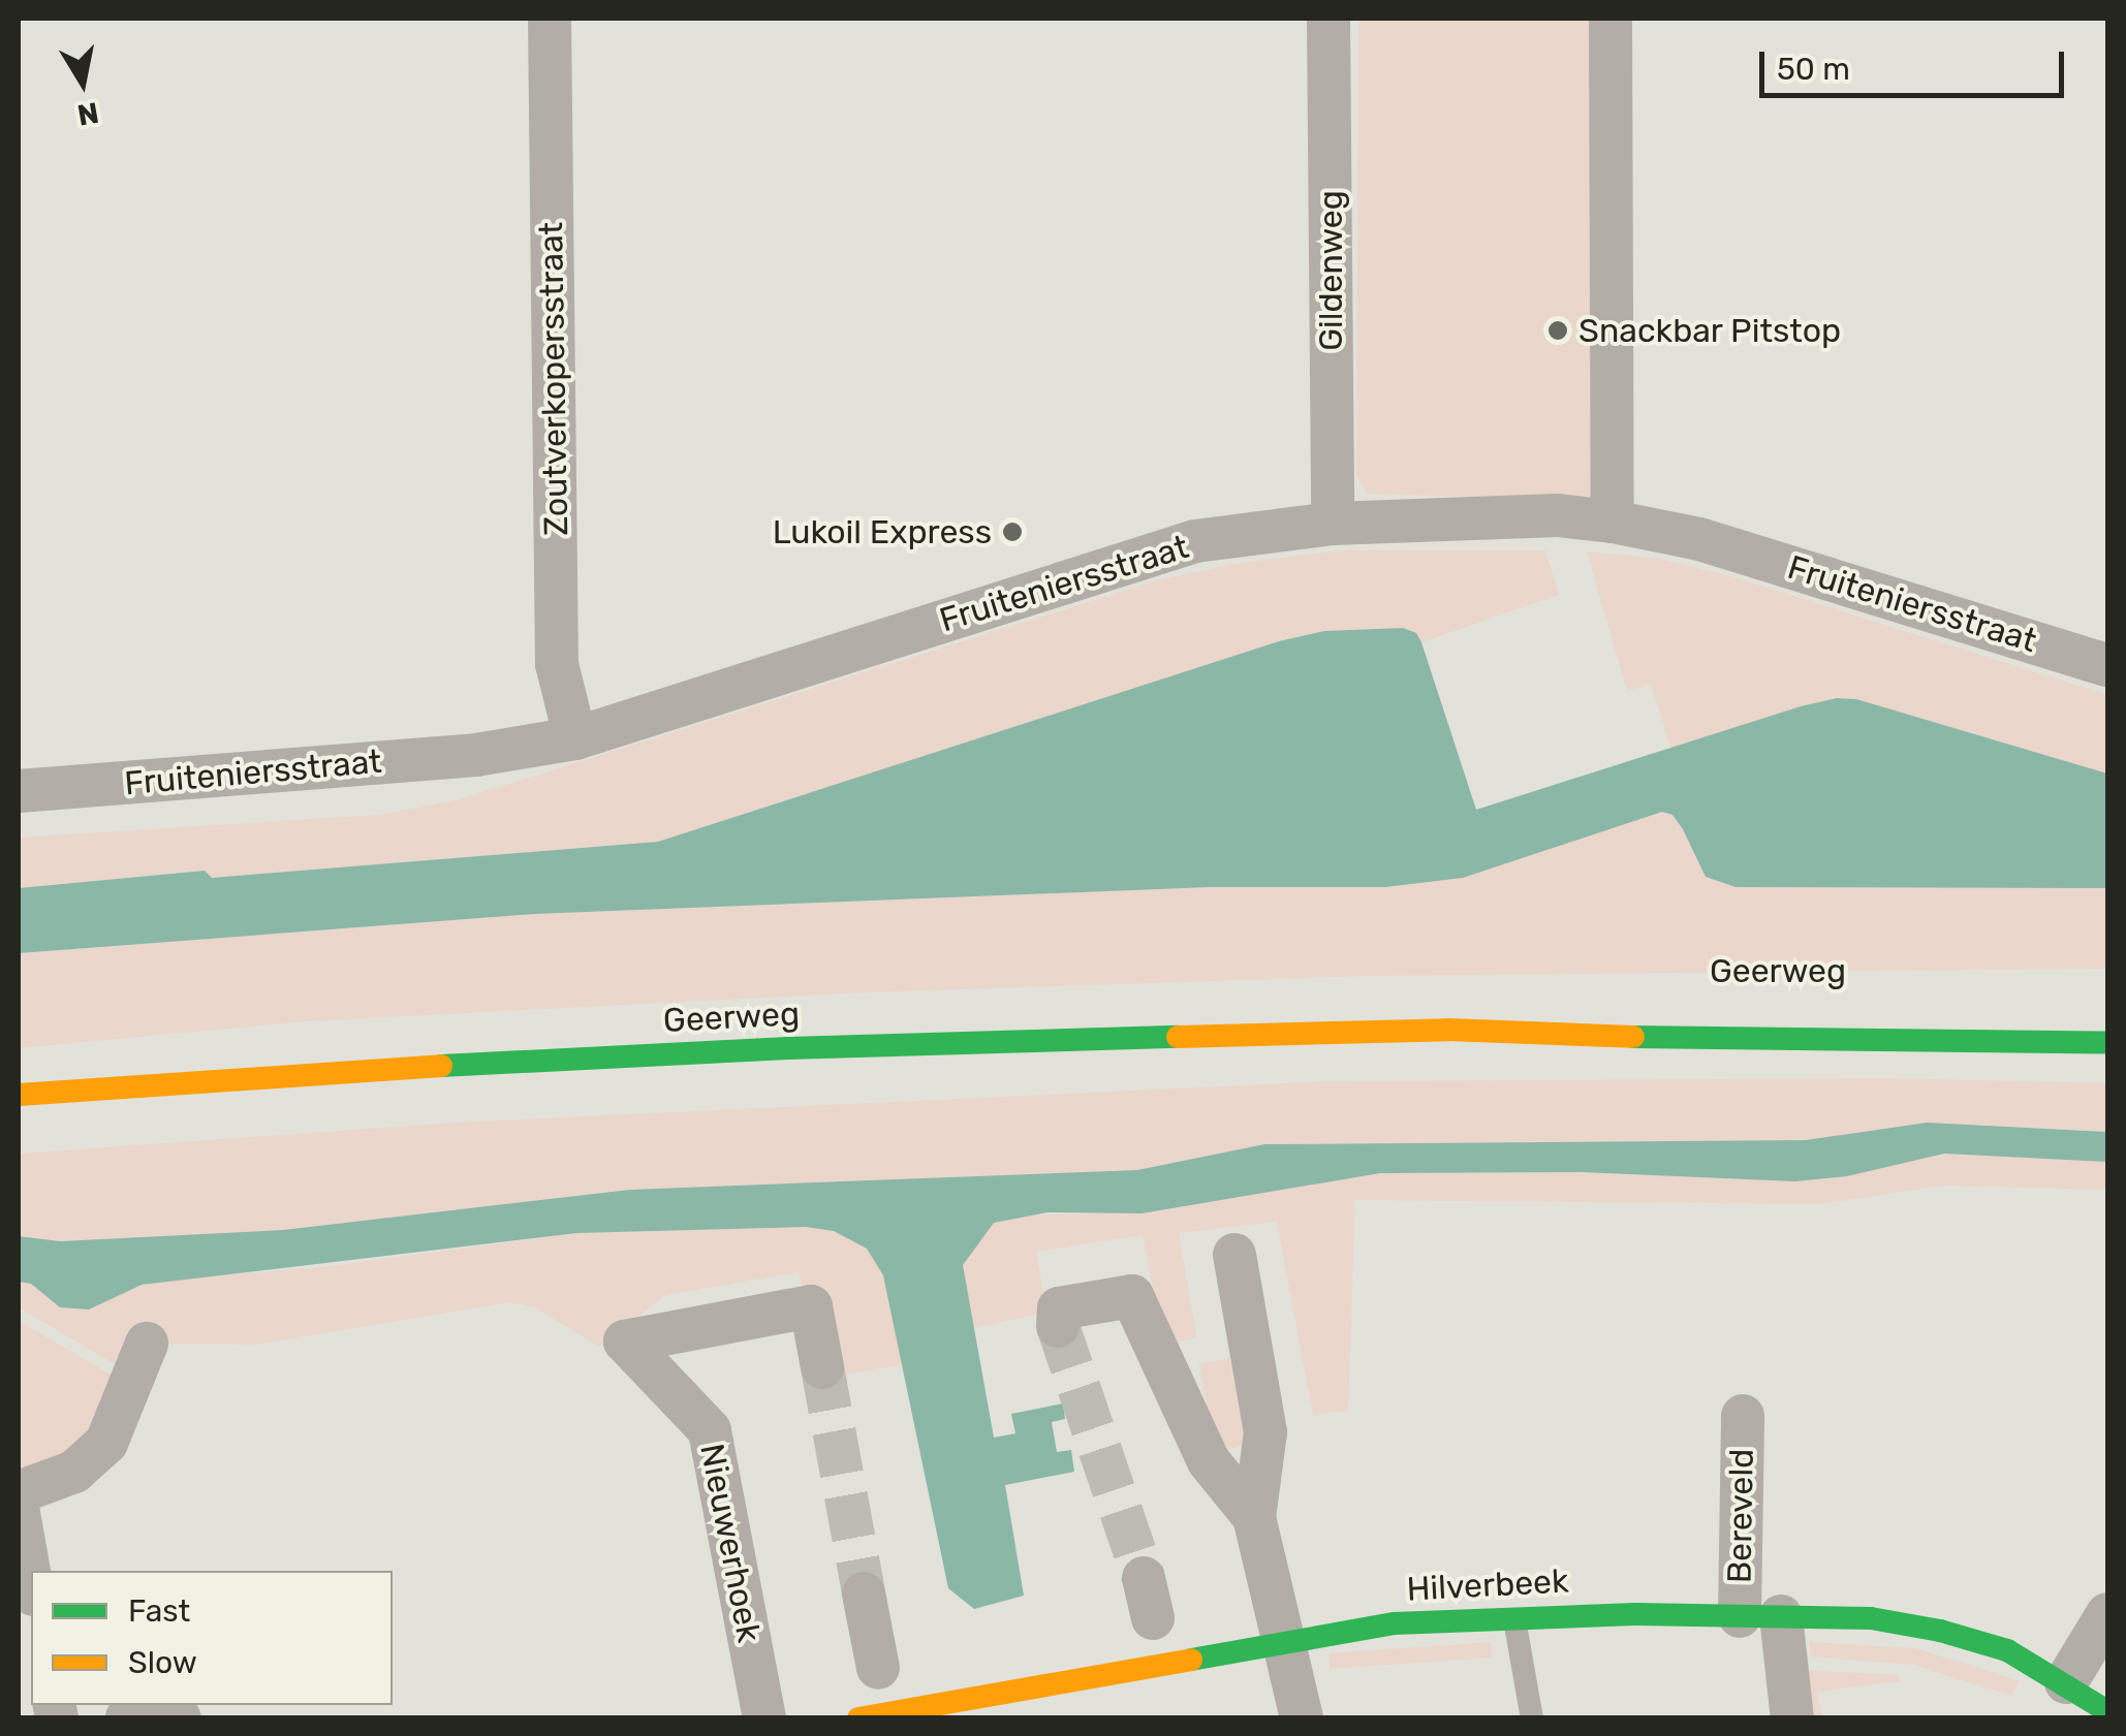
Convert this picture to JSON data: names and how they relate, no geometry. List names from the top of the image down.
{
  "streets": {
    "main road": ["Geerweg", "Hilverbeek"],
    "street": [
      "Gildenweg",
      "Zoutverkopersstraat",
      "Fruiteniersstraat",
      "Bereveld",
      "Nieuwerhoek"
    ]
  },
  "crossings": [
    ["Gildenweg", "Fruiteniersstraat"],
    ["Zoutverkopersstraat", "Fruiteniersstraat"],
    ["Bereveld", "Hilverbeek"]
  ],
  "places": ["Snackbar Pitstop", "Lukoil Express"],
  "legend": ["Fast", "Slow"],
  "scale_bar": "50 m",
  "north": "bottom"
}
